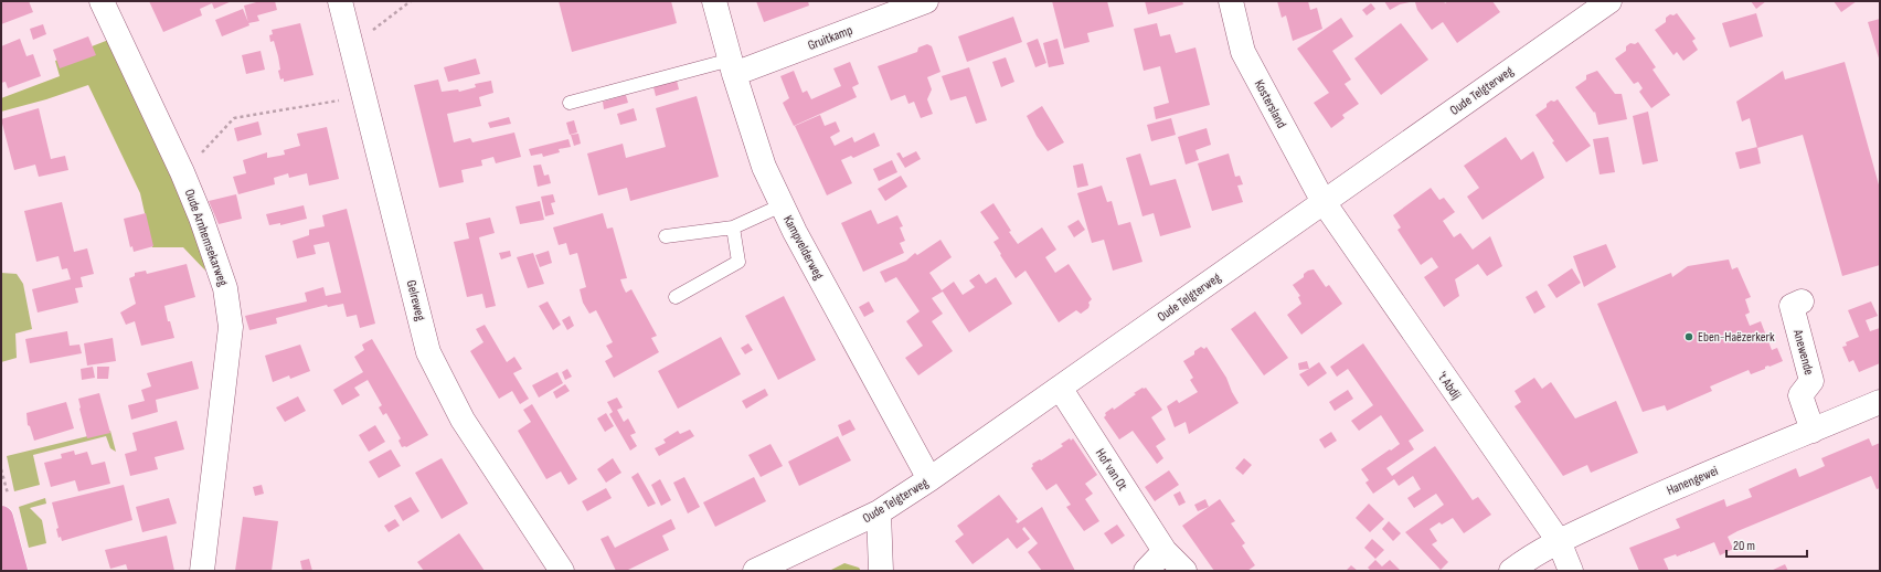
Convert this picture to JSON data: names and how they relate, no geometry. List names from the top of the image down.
{
  "streets": {
    "street": [
      "Gruitkamp",
      "Oude Telgterweg",
      "Kostersland",
      "Oude Arnhemsekarweg",
      "Kampvelderweg",
      "Gelreweg",
      "Anewende",
      "'t Abdij",
      "Hof van Ot",
      "Hanengewei"
    ]
  },
  "crossings": [
    ["Gruitkamp", "Kampvelderweg"],
    ["Oude Telgterweg", "Kostersland"],
    ["Oude Telgterweg", "Kampvelderweg"],
    ["Oude Telgterweg", "'t Abdij"],
    ["Oude Telgterweg", "Hof van Ot"],
    ["Kostersland", "'t Abdij"],
    ["Anewende", "Hanengewei"],
    ["'t Abdij", "Hanengewei"]
  ],
  "places": ["Eben-Haëzerkerk"],
  "scale_bar": "20 m"
}
